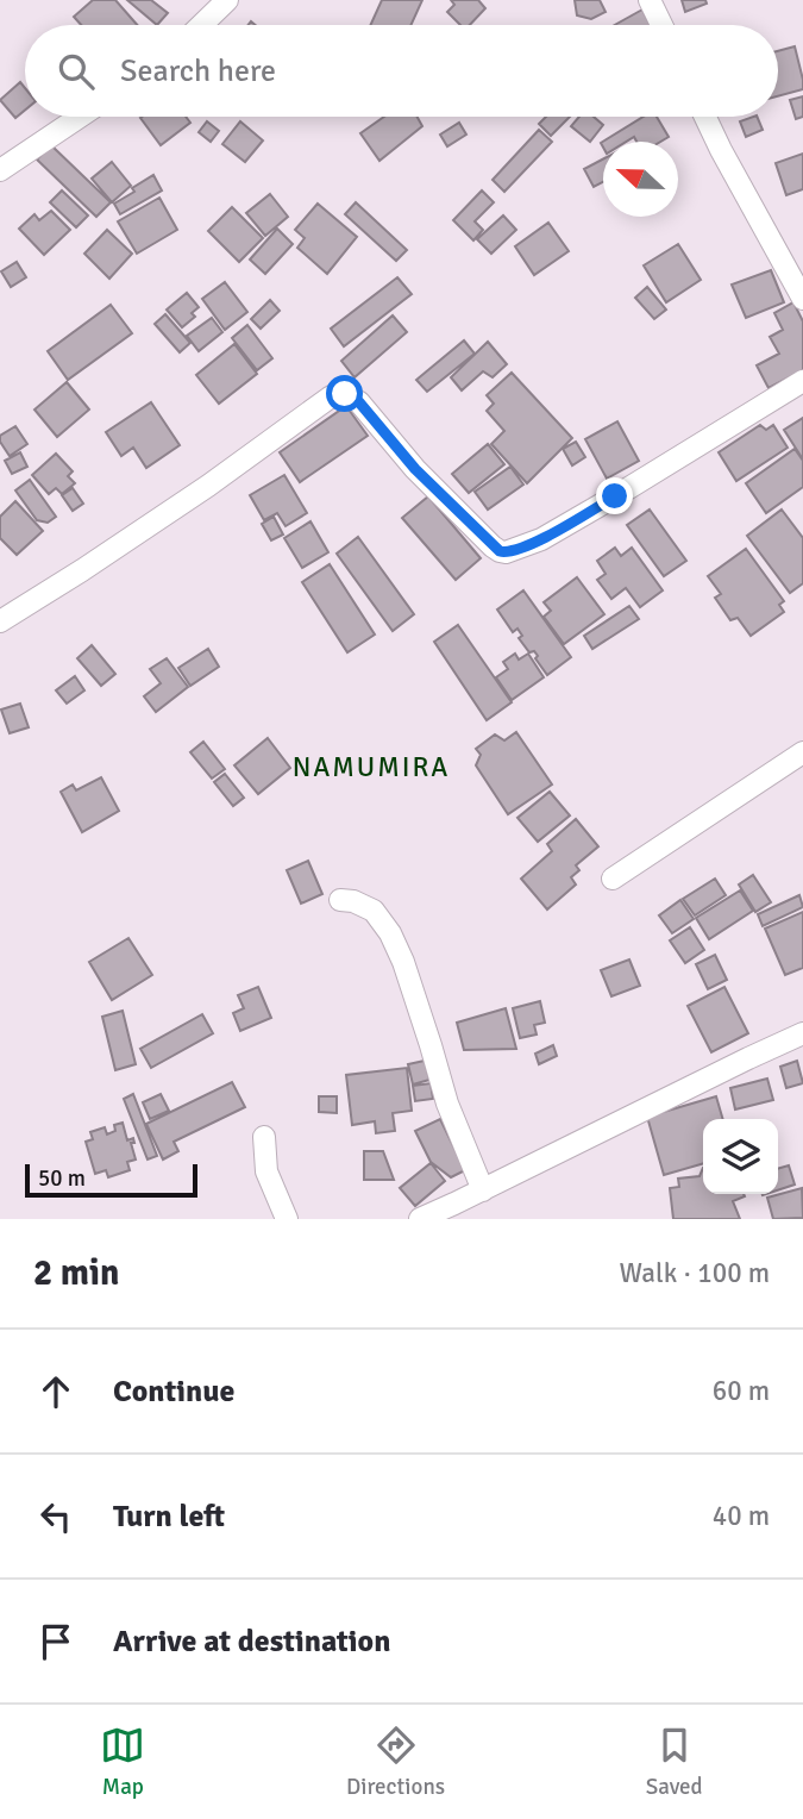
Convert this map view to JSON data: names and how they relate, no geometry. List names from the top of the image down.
{
  "districts": ["NAMUMIRA"],
  "scale_bar": "50 m",
  "north": "left",
  "page": {
    "search": "Search here",
    "scale": "50 m",
    "heading": ["2 min", "Walk · 100 m"],
    "list": [
      ["Continue", "60 m"],
      ["Turn left", "40 m"],
      "Arrive at destination"
    ],
    "nav": ["Map", "Directions", "Saved"]
  }
}
